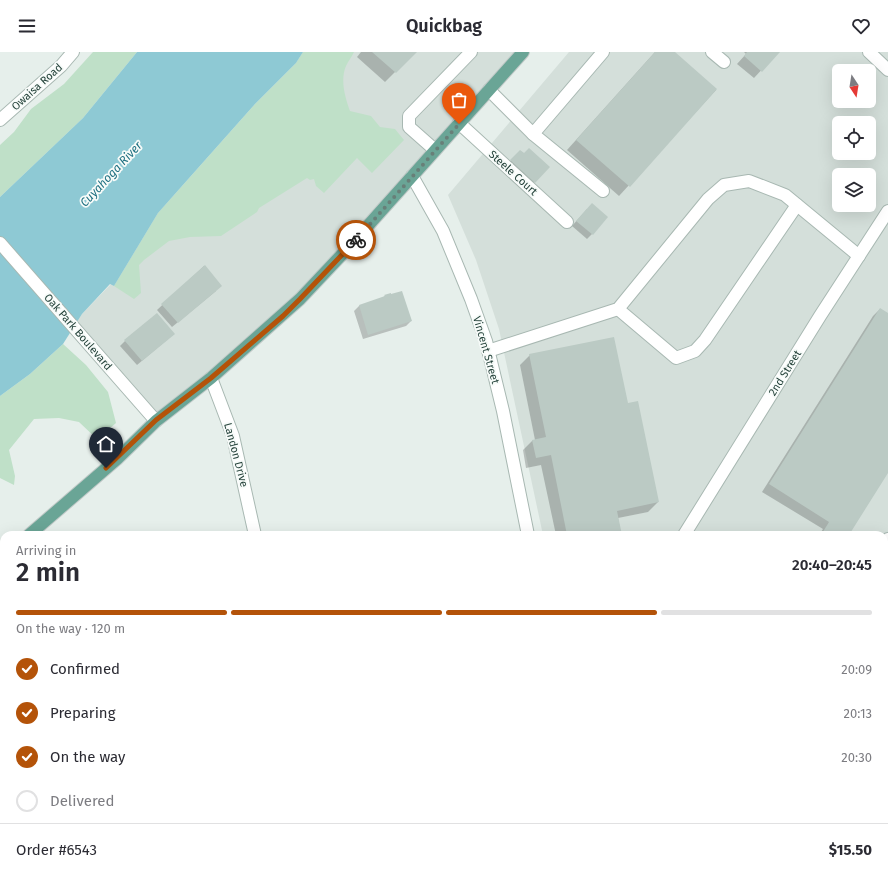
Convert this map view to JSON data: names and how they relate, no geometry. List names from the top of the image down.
{
  "streets": {
    "street": [
      "Owaisa Road",
      "Steele Court",
      "Oak Park Boulevard",
      "Vincent Street",
      "2nd Street",
      "Landon Drive"
    ]
  },
  "water": ["Cuyahoga River"],
  "north": "bottom",
  "page": {
    "header": "Quickbag",
    "heading": ["2 min", "Arriving in", "20:40–20:45"],
    "panel": ["Order #6543", "$15.50"],
    "bar": "On the way · 120 m",
    "list": [
      ["Confirmed", "20:09"],
      ["Preparing", "20:13"],
      ["On the way", "20:30"],
      "Delivered"
    ]
  }
}
